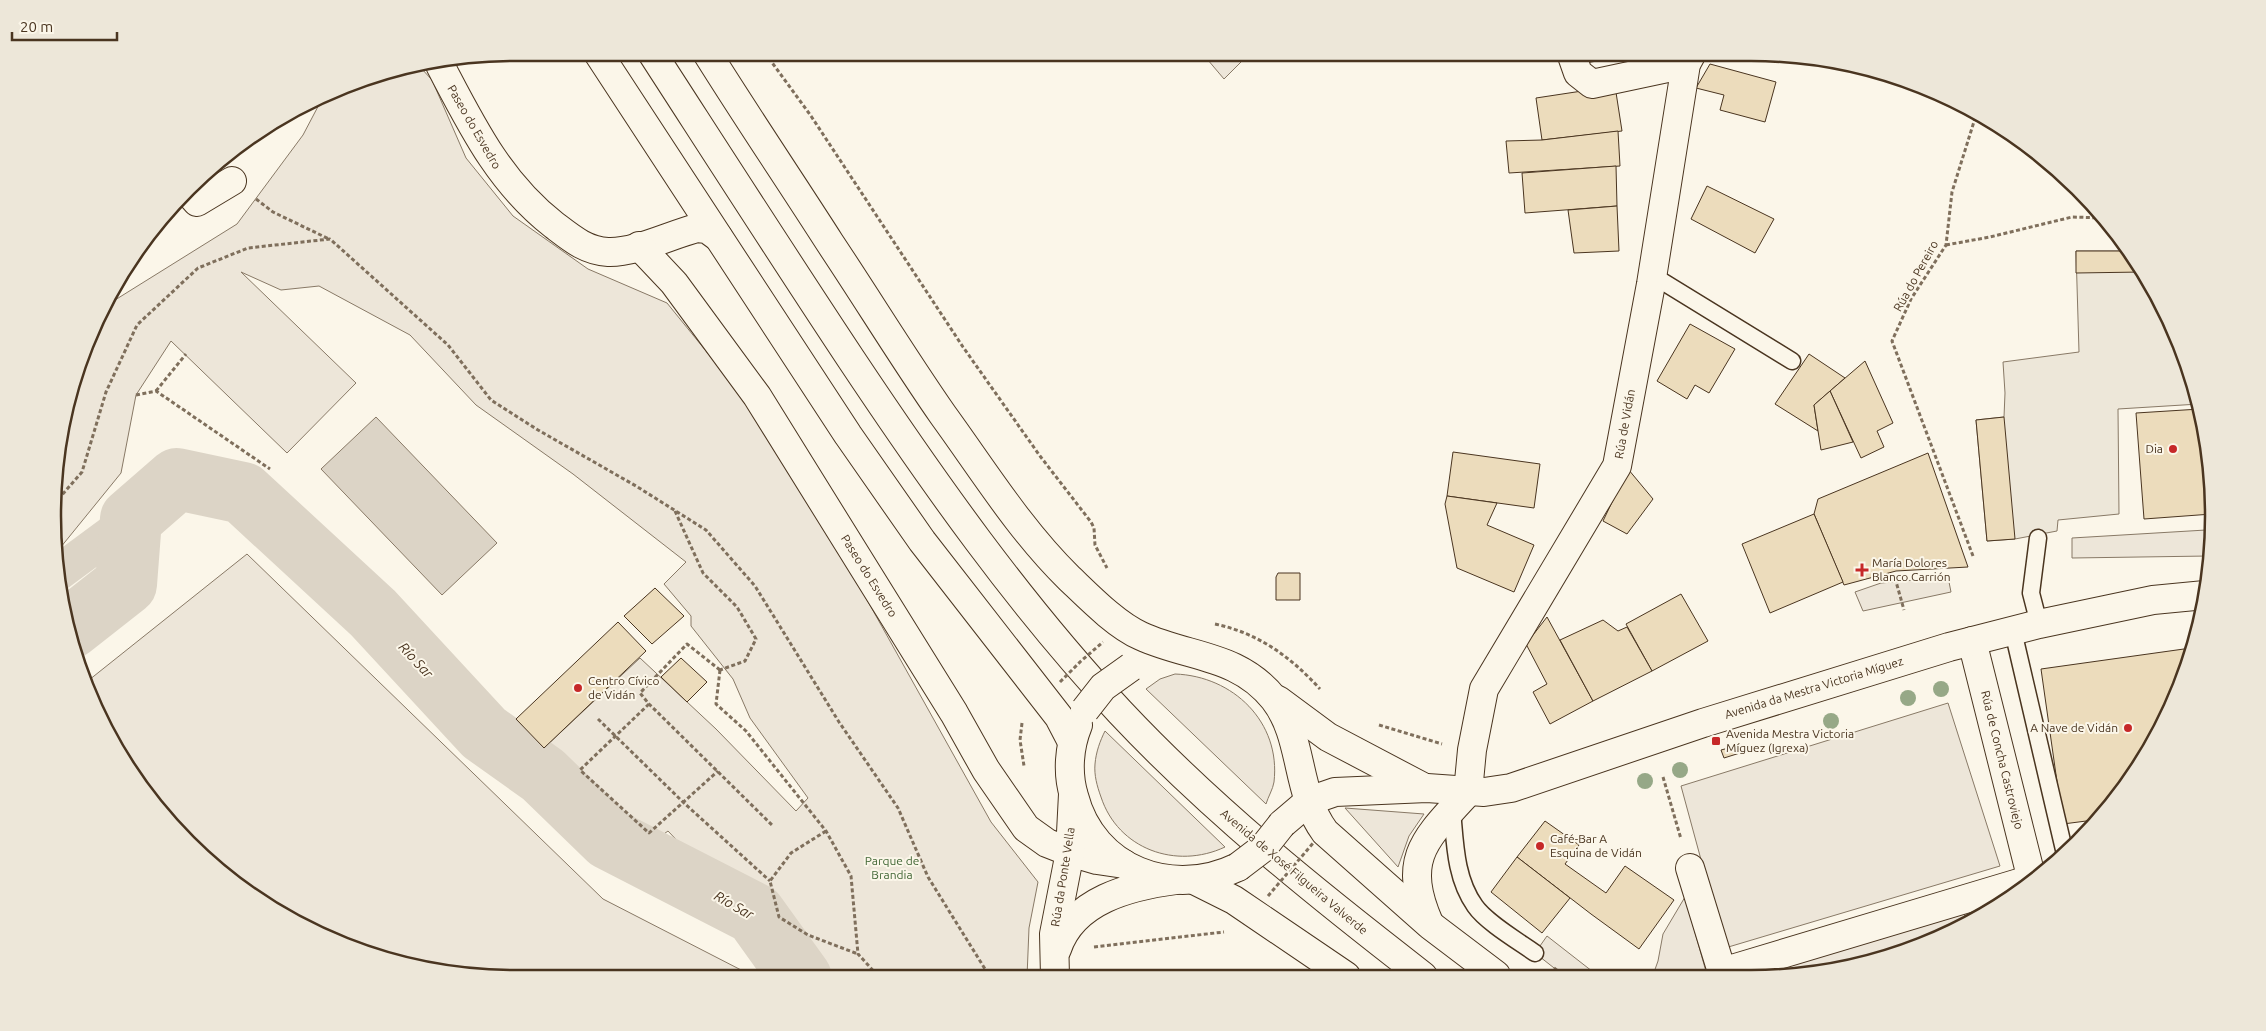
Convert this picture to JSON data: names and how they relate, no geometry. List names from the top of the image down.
{
  "streets": {
    "main road": [
      "Paseo do Esvedro",
      "Rúa de Vidán",
      "Avenida da Mestra Victoria Míguez",
      "Rúa de Concha Castroviejo",
      "Avenida de Xosé Filgueira Valverde",
      "Rúa da Ponte Vella"
    ],
    "path": ["Rúa do Pereiro"]
  },
  "crossings": [
    ["Paseo do Esvedro", "Rúa da Ponte Vella"],
    ["Rúa de Vidán", "Avenida da Mestra Victoria Míguez"],
    ["Avenida da Mestra Victoria Míguez", "Rúa de Concha Castroviejo"],
    ["Avenida da Mestra Victoria Míguez", "Rúa da Ponte Vella"]
  ],
  "water": ["Río Sar"],
  "parks": ["Parque de Brandia"],
  "places": {
    "other": [
      "Dia",
      "Centro Cívico de Vidán",
      "A Nave de Vidán",
      "Café-Bar A Esquina de Vidán"
    ],
    "health": ["María Dolores Blanco Carrión"],
    "transit": ["Avenida Mestra Victoria Míguez (Igrexa)"]
  },
  "scale_bar": "20 m"
}
